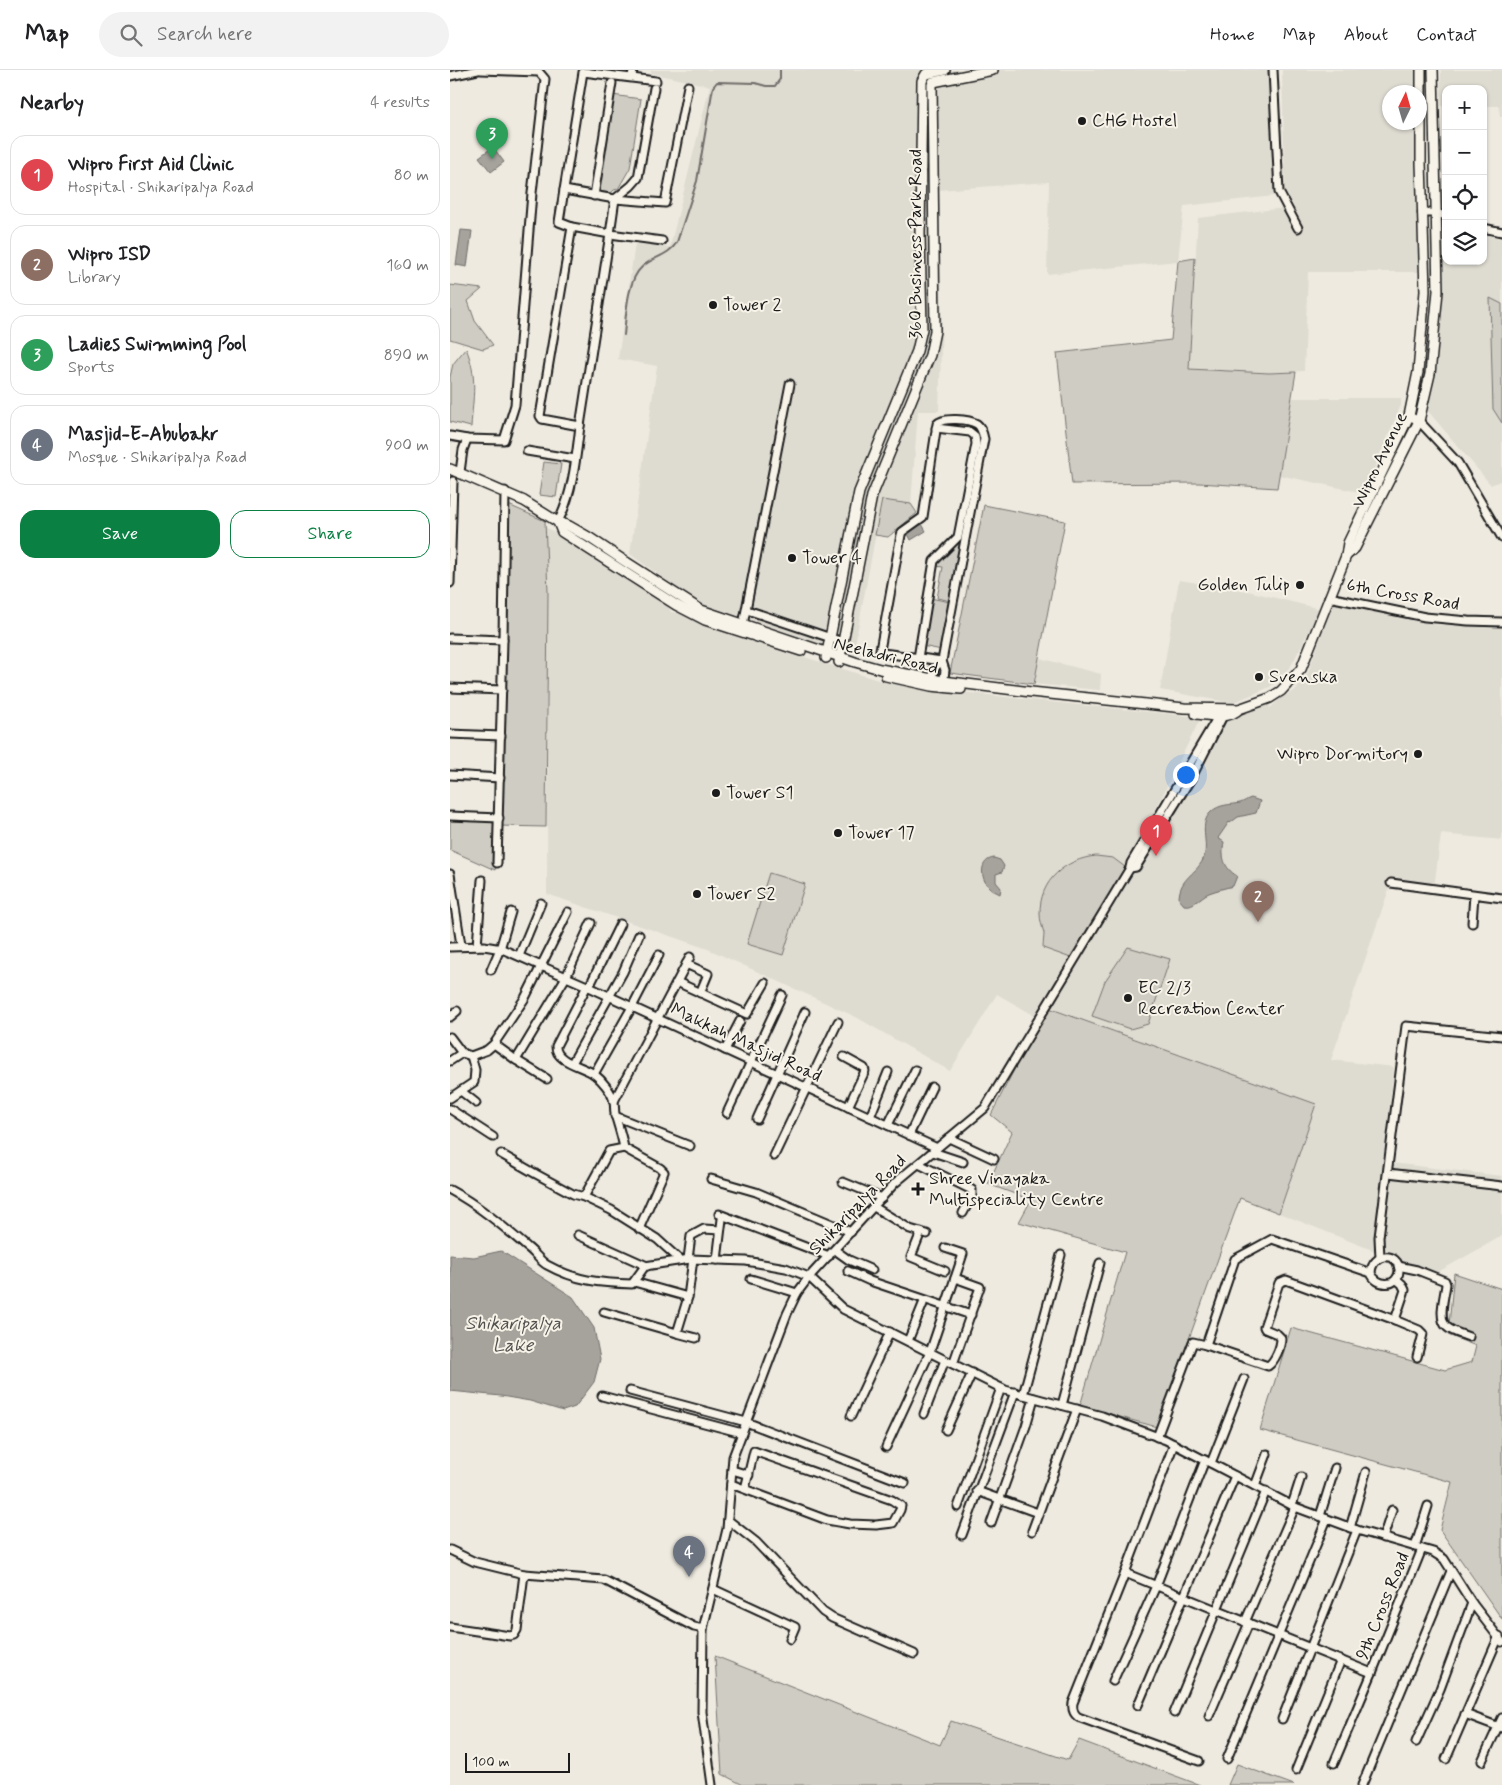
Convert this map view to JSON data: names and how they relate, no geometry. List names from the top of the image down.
{
  "streets": {
    "main road": ["360 Business Park Road", "Wipro Avenue", "Neeladri Road"],
    "street": [
      "6th Cross Road",
      "Makkah Masjid Road",
      "Shikaripalya Road",
      "9th Cross Road"
    ]
  },
  "crossings": [
    ["360 Business Park Road", "Neeladri Road"],
    ["Wipro Avenue", "6th Cross Road"],
    ["Wipro Avenue", "Neeladri Road"],
    ["Wipro Avenue", "Shikaripalya Road"],
    ["Neeladri Road", "Shikaripalya Road"],
    ["Makkah Masjid Road", "Shikaripalya Road"]
  ],
  "water": ["Shikaripalya Lake"],
  "places": {
    "other": [
      "CHG Hostel",
      "Tower 2",
      "Tower 4",
      "Golden Tulip",
      "Svenska",
      "Wipro Dormitory",
      "Tower S1",
      "Tower 17",
      "Tower S2",
      "EC 2/3 Recreation Center"
    ],
    "health": ["Shree Vinayaka Multispeciality Centre"]
  },
  "scale_bar": "100 m",
  "north": "top",
  "page": {
    "header": "Map",
    "search": "Search here",
    "nav": [
      "Home",
      "Map",
      "About",
      "Contact"
    ],
    "heading": ["Nearby", "4 results"],
    "map_buttons": ["+", "−"],
    "pins": [
      "3",
      "1",
      "2",
      "4"
    ],
    "list": [
      {
        "mark": "1",
        "name": "Wipro First Aid Clinic",
        "note": "Hospital · Shikaripalya Road",
        "value": "80 m"
      },
      {
        "mark": "2",
        "name": "Wipro ISD",
        "note": "Library",
        "value": "160 m"
      },
      {
        "mark": "3",
        "name": "Ladies Swimming Pool",
        "note": "Sports",
        "value": "890 m"
      },
      {
        "mark": "4",
        "name": "Masjid-E-Abubakr",
        "note": "Mosque · Shikaripalya Road",
        "value": "900 m"
      }
    ],
    "buttons": ["Save", "Share"],
    "scale": "100 m"
  }
}
